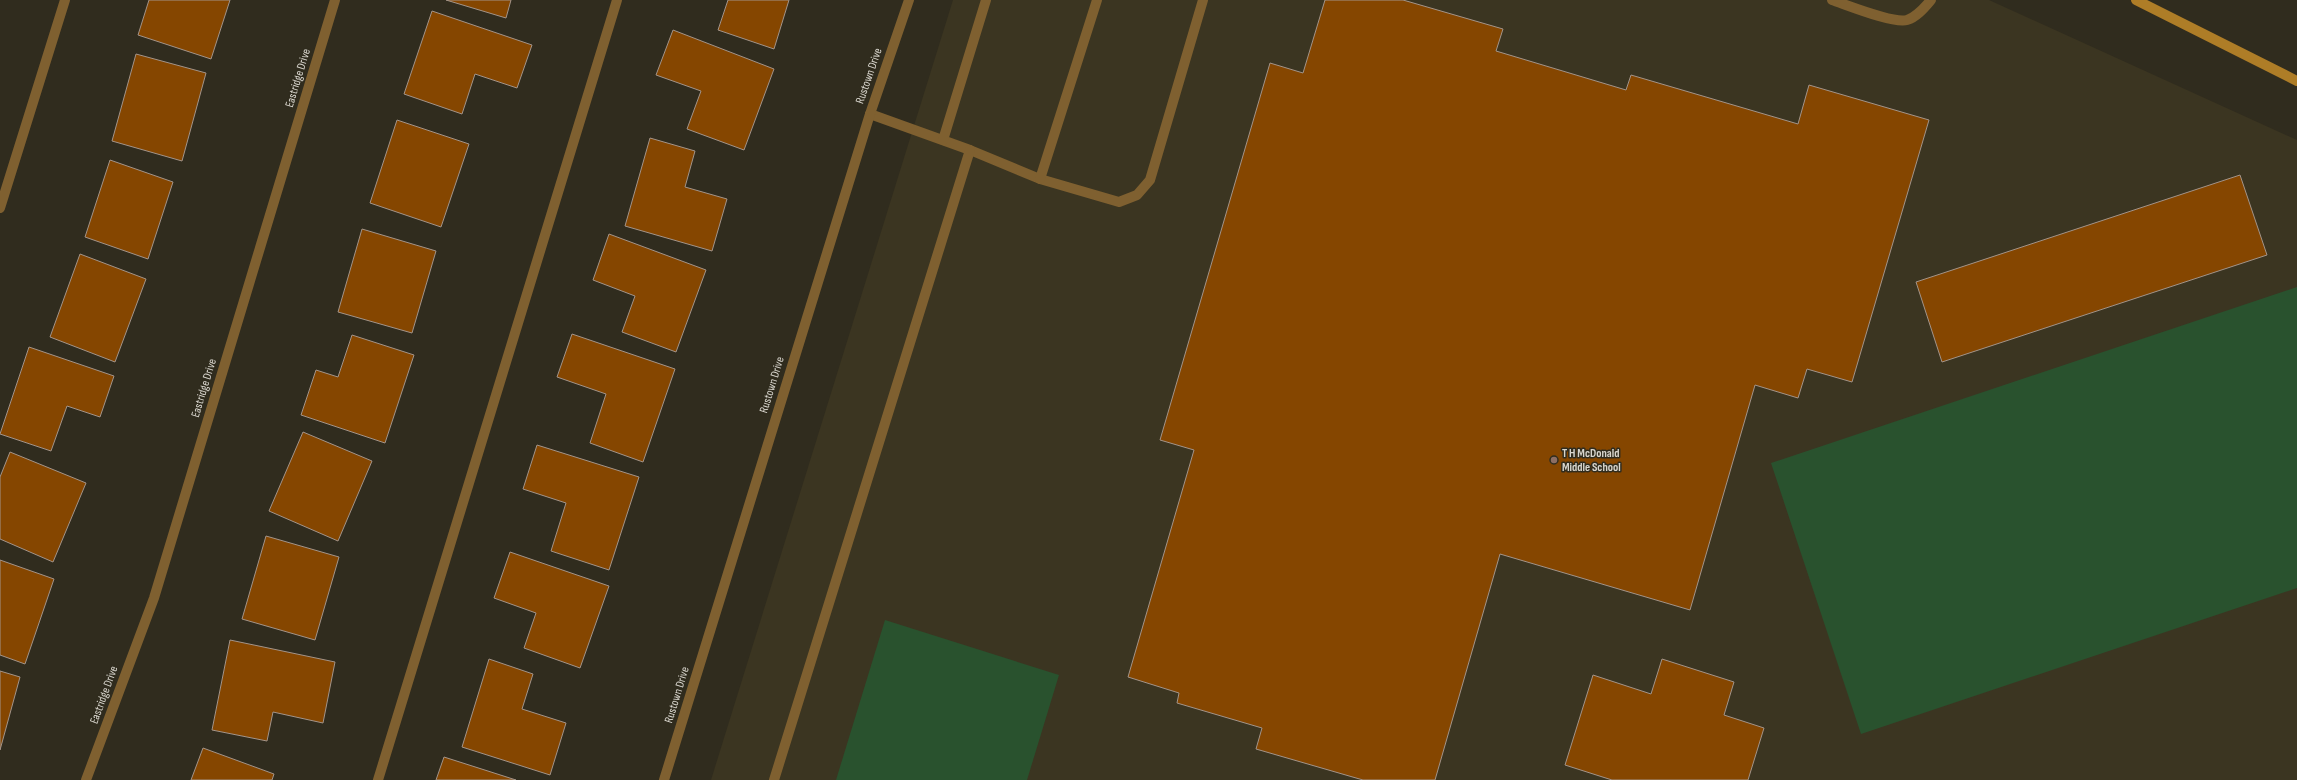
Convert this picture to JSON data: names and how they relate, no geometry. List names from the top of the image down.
{
  "streets": {
    "street": ["Rustown Drive", "Eastridge Drive"]
  },
  "places": ["T H McDonald Middle School"]
}
